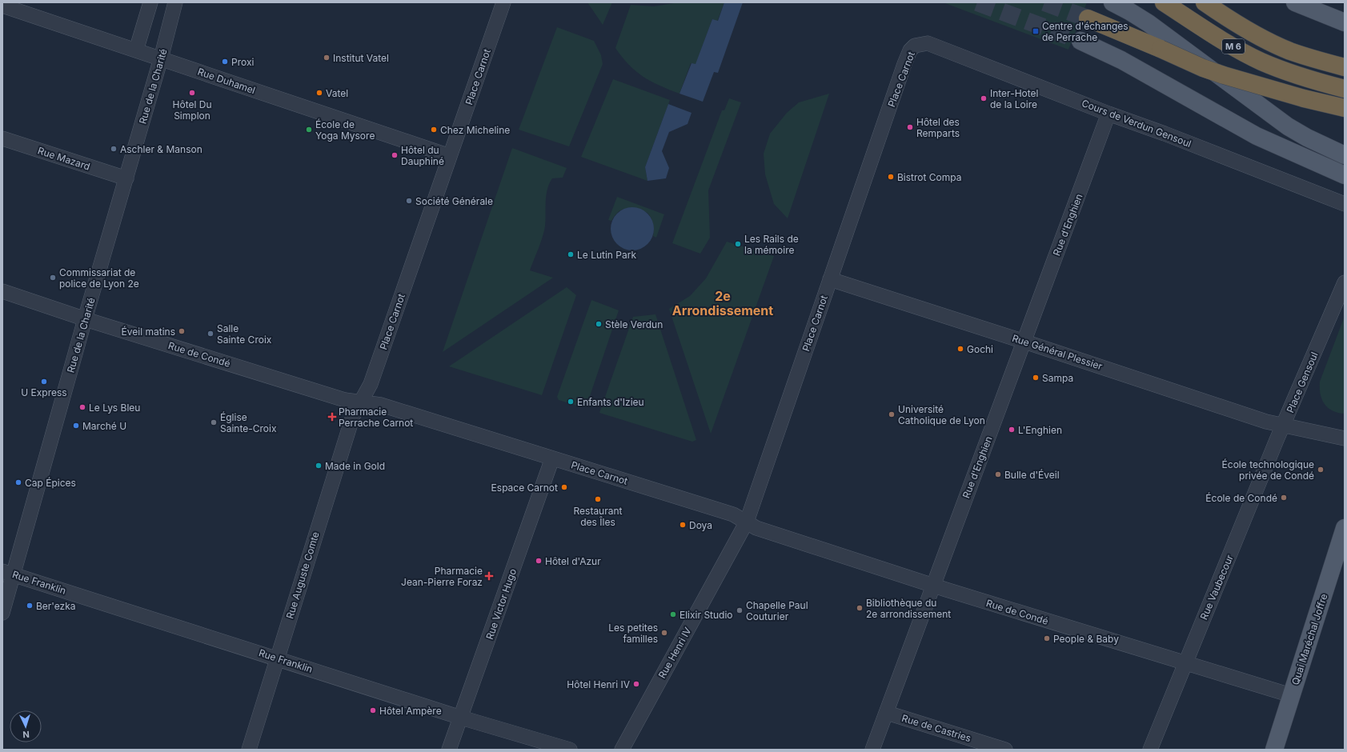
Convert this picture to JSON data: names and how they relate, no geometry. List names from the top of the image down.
{
  "streets": {
    "highway": ["M 6"],
    "main road": ["Quai Maréchal Joffre"],
    "street": [
      "Place Carnot",
      "Rue Duhamel",
      "Rue de la Charité",
      "Cours de Verdun Gensoul",
      "Rue Mazard",
      "Rue d'Enghien",
      "Rue Général Plessier",
      "Rue de Condé",
      "Place Gensoul",
      "Rue Auguste Comte",
      "Rue Franklin",
      "Rue Vaubecour",
      "Rue Victor Hugo",
      "Rue Henri IV",
      "Rue de Castries"
    ]
  },
  "crossings": [
    ["Place Carnot", "Rue Duhamel"],
    ["Place Carnot", "Cours de Verdun Gensoul"],
    ["Place Carnot", "Rue Général Plessier"],
    ["Place Carnot", "Rue de Condé"],
    ["Place Carnot", "Rue Auguste Comte"],
    ["Place Carnot", "Rue Victor Hugo"],
    ["Place Carnot", "Rue Henri IV"],
    ["Rue Duhamel", "Rue de la Charité"],
    ["Rue de la Charité", "Rue Mazard"],
    ["Rue de la Charité", "Rue de Condé"],
    ["Rue de la Charité", "Rue Franklin"],
    ["Cours de Verdun Gensoul", "Rue d'Enghien"],
    ["Rue d'Enghien", "Rue Général Plessier"],
    ["Rue d'Enghien", "Rue de Condé"],
    ["Rue d'Enghien", "Rue de Castries"],
    ["Rue Général Plessier", "Place Gensoul"],
    ["Rue Général Plessier", "Rue Vaubecour"],
    ["Rue de Condé", "Rue Auguste Comte"],
    ["Rue de Condé", "Rue Vaubecour"],
    ["Rue de Condé", "Quai Maréchal Joffre"],
    ["Rue de Condé", "Rue Henri IV"],
    ["Place Gensoul", "Rue Vaubecour"],
    ["Rue Auguste Comte", "Rue Franklin"],
    ["Rue Franklin", "Rue Victor Hugo"]
  ],
  "districts": ["2e Arrondissement"],
  "places": {
    "transit": ["Centre d'échanges de Perrache"],
    "other": [
      "Institut Vatel",
      "Proxi",
      "Hôtel Du Simplon",
      "Vatel",
      "Inter-Hotel de la Loire",
      "Hôtel des Remparts",
      "École de Yoga Mysore",
      "Chez Micheline",
      "Aschler & Manson",
      "Hôtel du Dauphiné",
      "Bistrot Compa",
      "Société Générale",
      "Les Rails de la mémoire",
      "Le Lutin Park",
      "Commissariat de police de Lyon 2e",
      "Stèle Verdun",
      "Éveil matins",
      "Salle Sainte Croix",
      "Gochi",
      "Sampa",
      "U Express",
      "Enfants d'Izieu",
      "Le Lys Bleu",
      "Université Catholique de Lyon",
      "Église Sainte-Croix",
      "Marché U",
      "L'Enghien",
      "Made in Gold",
      "École technologique privée de Condé",
      "Bulle d'Éveil",
      "Cap Épices",
      "Espace Carnot",
      "École de Condé",
      "Restaurant des Îles",
      "Doya",
      "Hôtel d'Azur",
      "Ber'ezka",
      "Bibliothèque du 2e arrondissement",
      "Chapelle Paul Couturier",
      "Elixir Studio",
      "Les petites familles",
      "People & Baby",
      "Hôtel Henri IV",
      "Hôtel Ampère"
    ],
    "health": ["Pharmacie Perrache Carnot", "Pharmacie Jean-Pierre Foraz"]
  },
  "north": "bottom"
}
